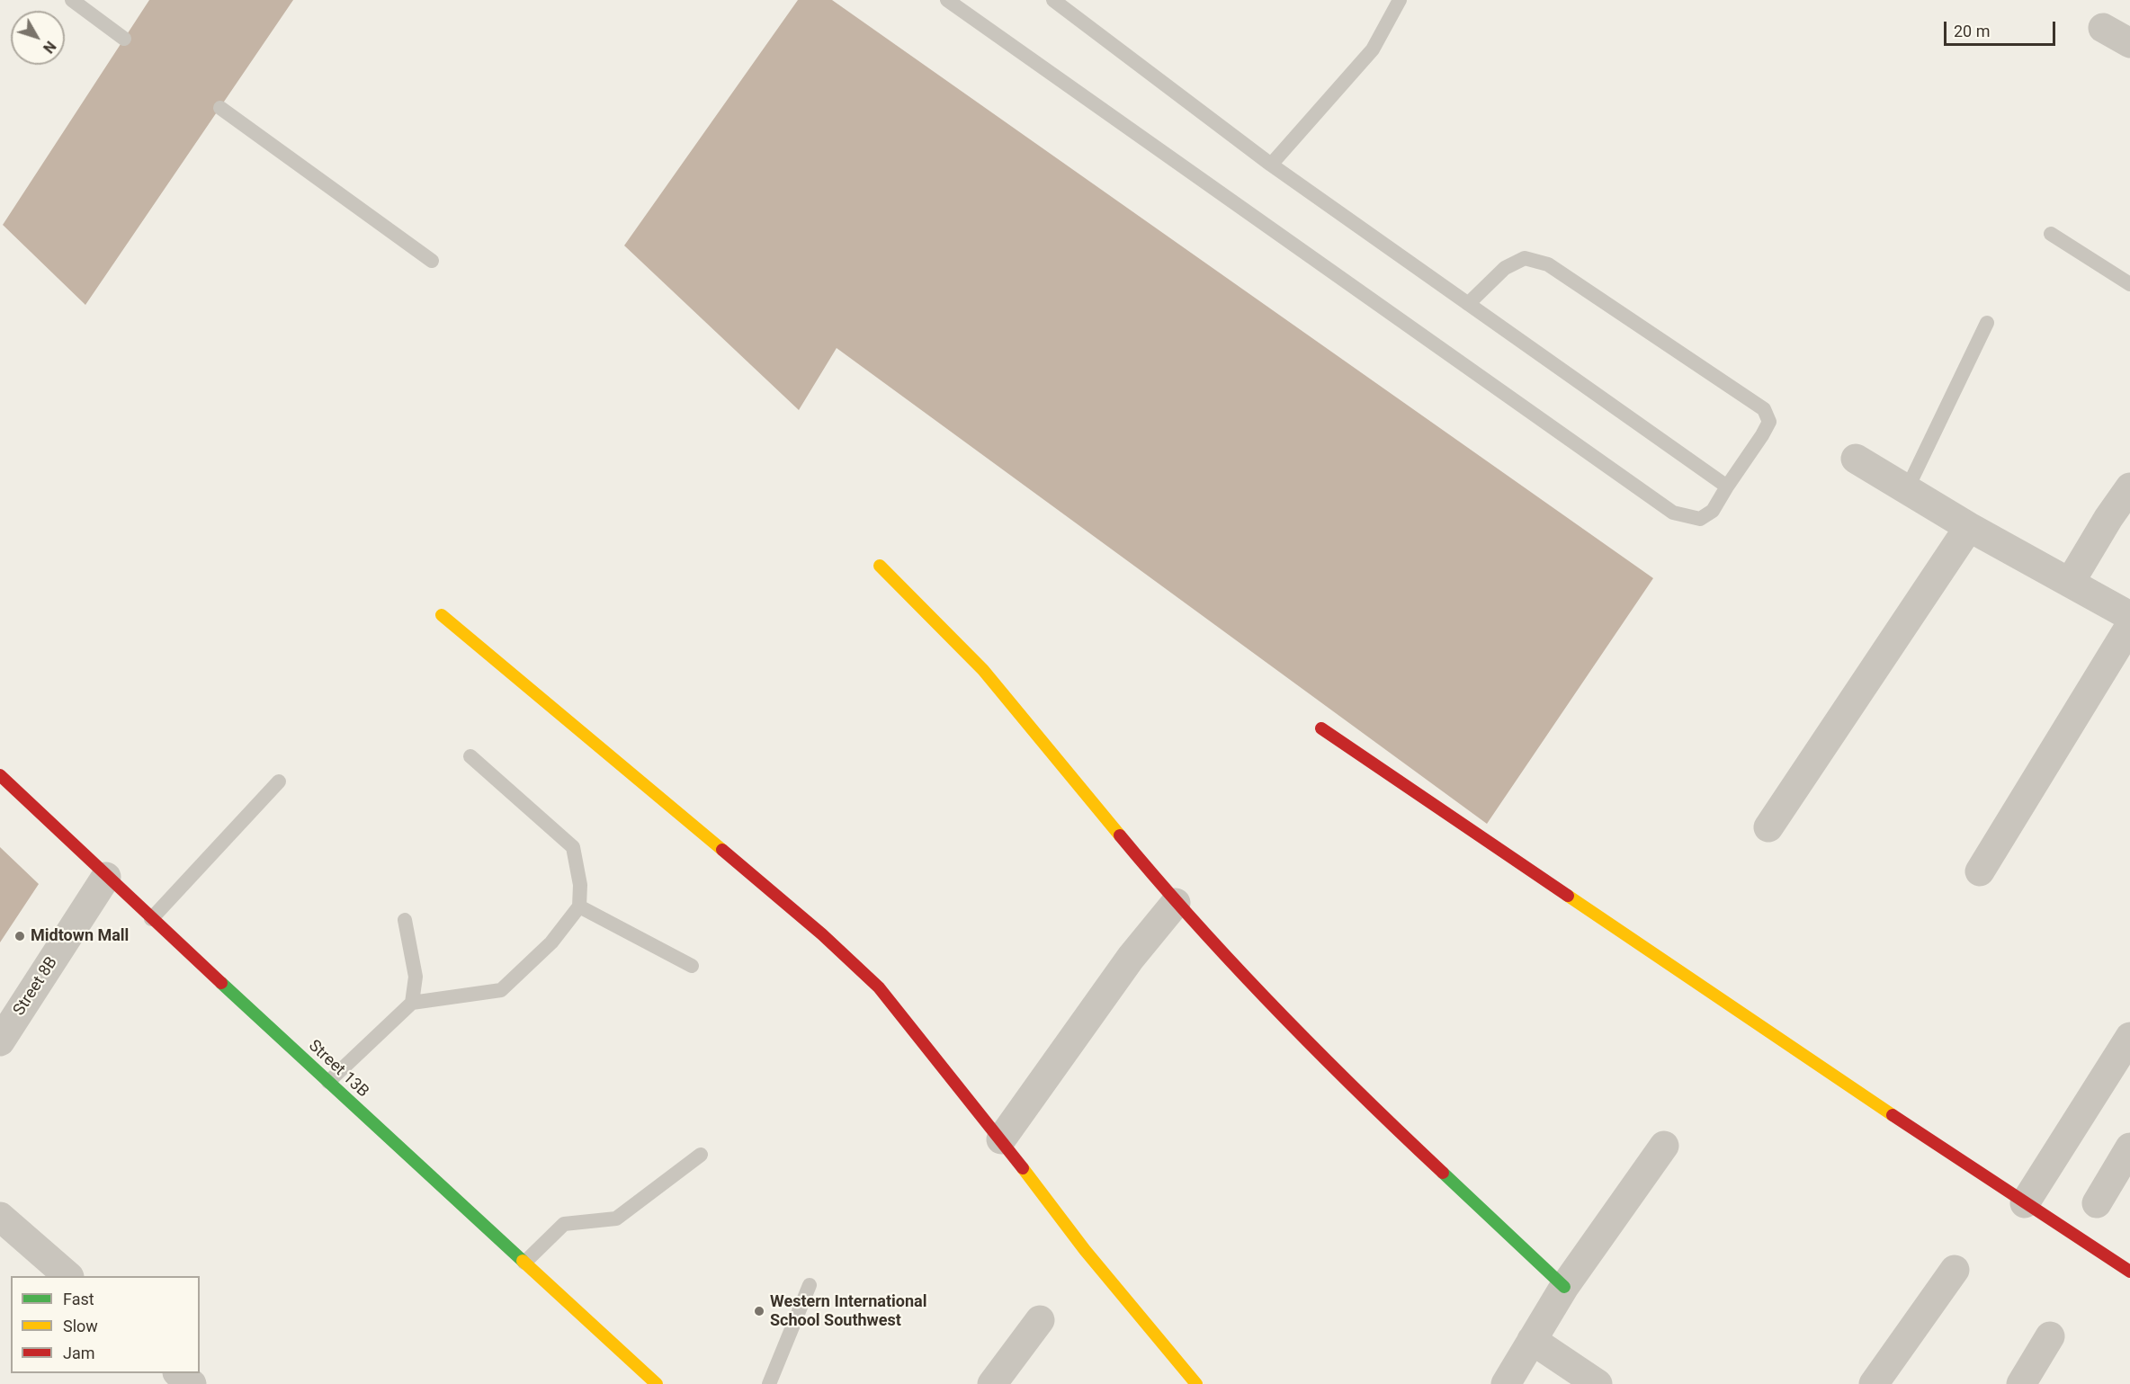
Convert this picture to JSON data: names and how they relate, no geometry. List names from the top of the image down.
{
  "streets": {
    "street": ["Street 8B", "Street 13B"]
  },
  "crossings": [
    ["Street 8B", "Street 13B"]
  ],
  "places": ["Midtown Mall", "Western International School Southwest"],
  "legend": ["Fast", "Slow", "Jam"],
  "scale_bar": "20 m",
  "north": "bottom right"
}
